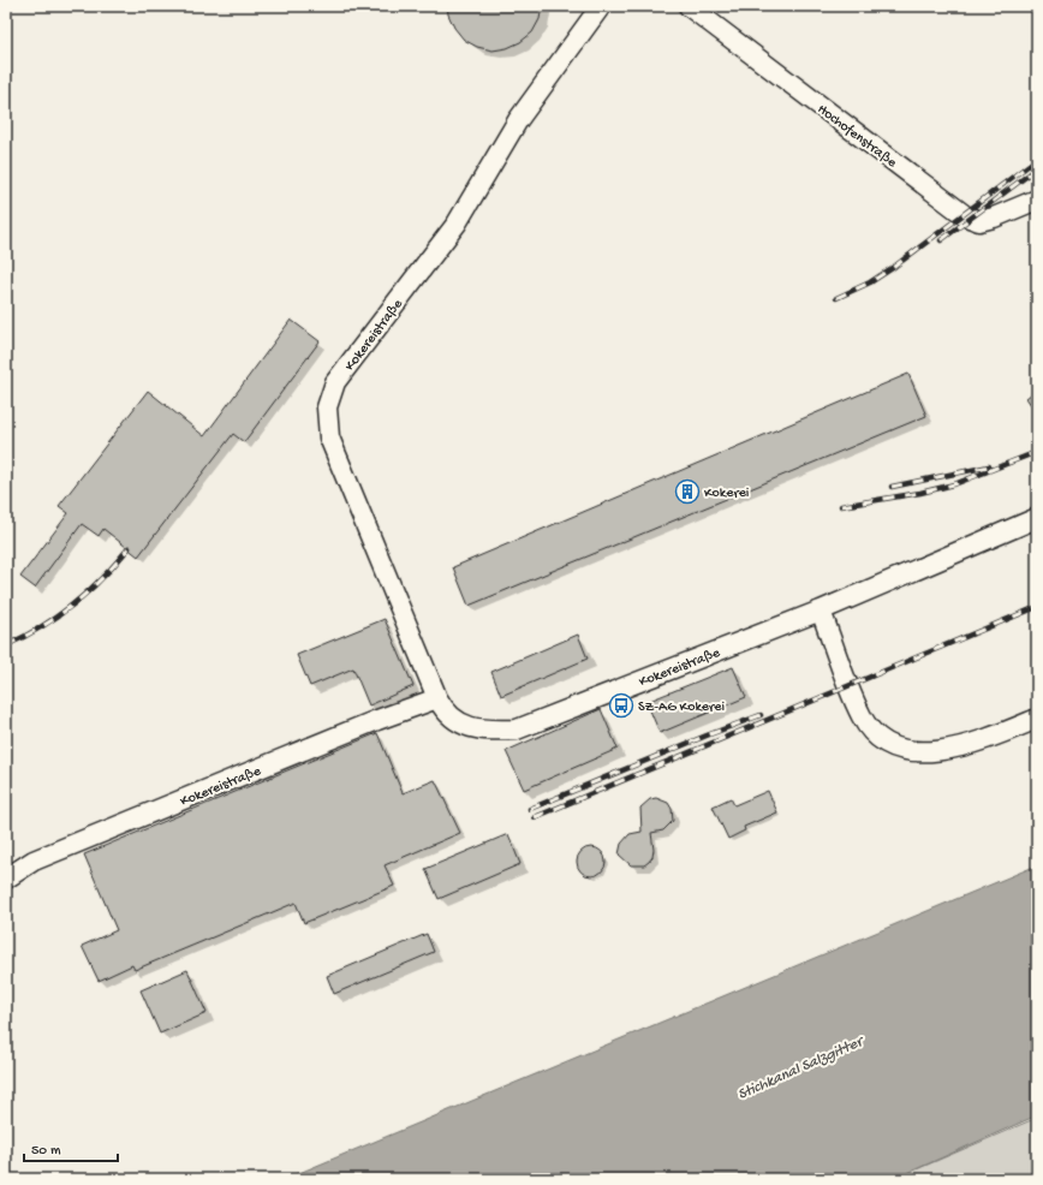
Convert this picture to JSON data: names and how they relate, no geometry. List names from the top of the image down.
{
  "streets": {
    "lane": ["Hochofenstraße", "Kokereistraße"]
  },
  "water": ["Stichkanal Salzgitter"],
  "places": {
    "building": ["Kokerei"],
    "bus stop": ["SZ-AG Kokerei"]
  },
  "scale_bar": "50 m"
}
